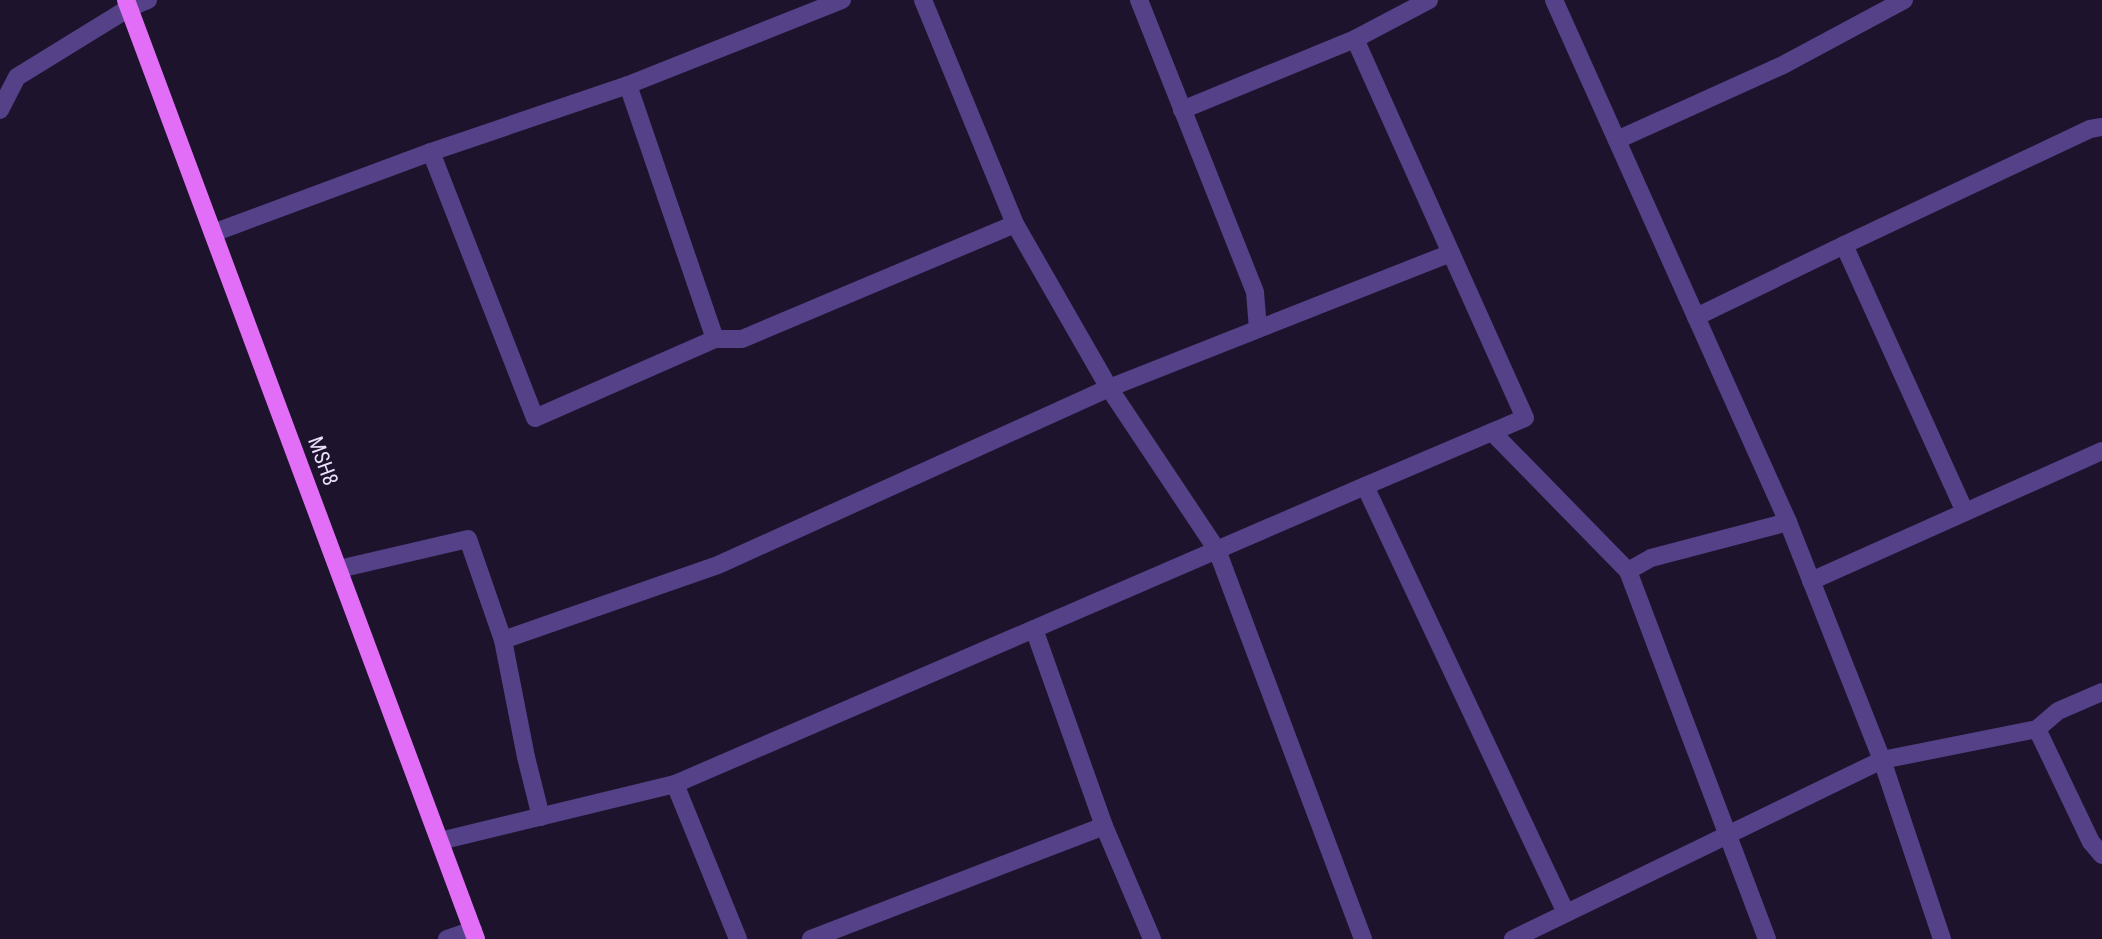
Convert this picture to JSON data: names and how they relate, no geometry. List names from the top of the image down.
{
  "streets": {
    "main road": ["MSH8"]
  }
}
